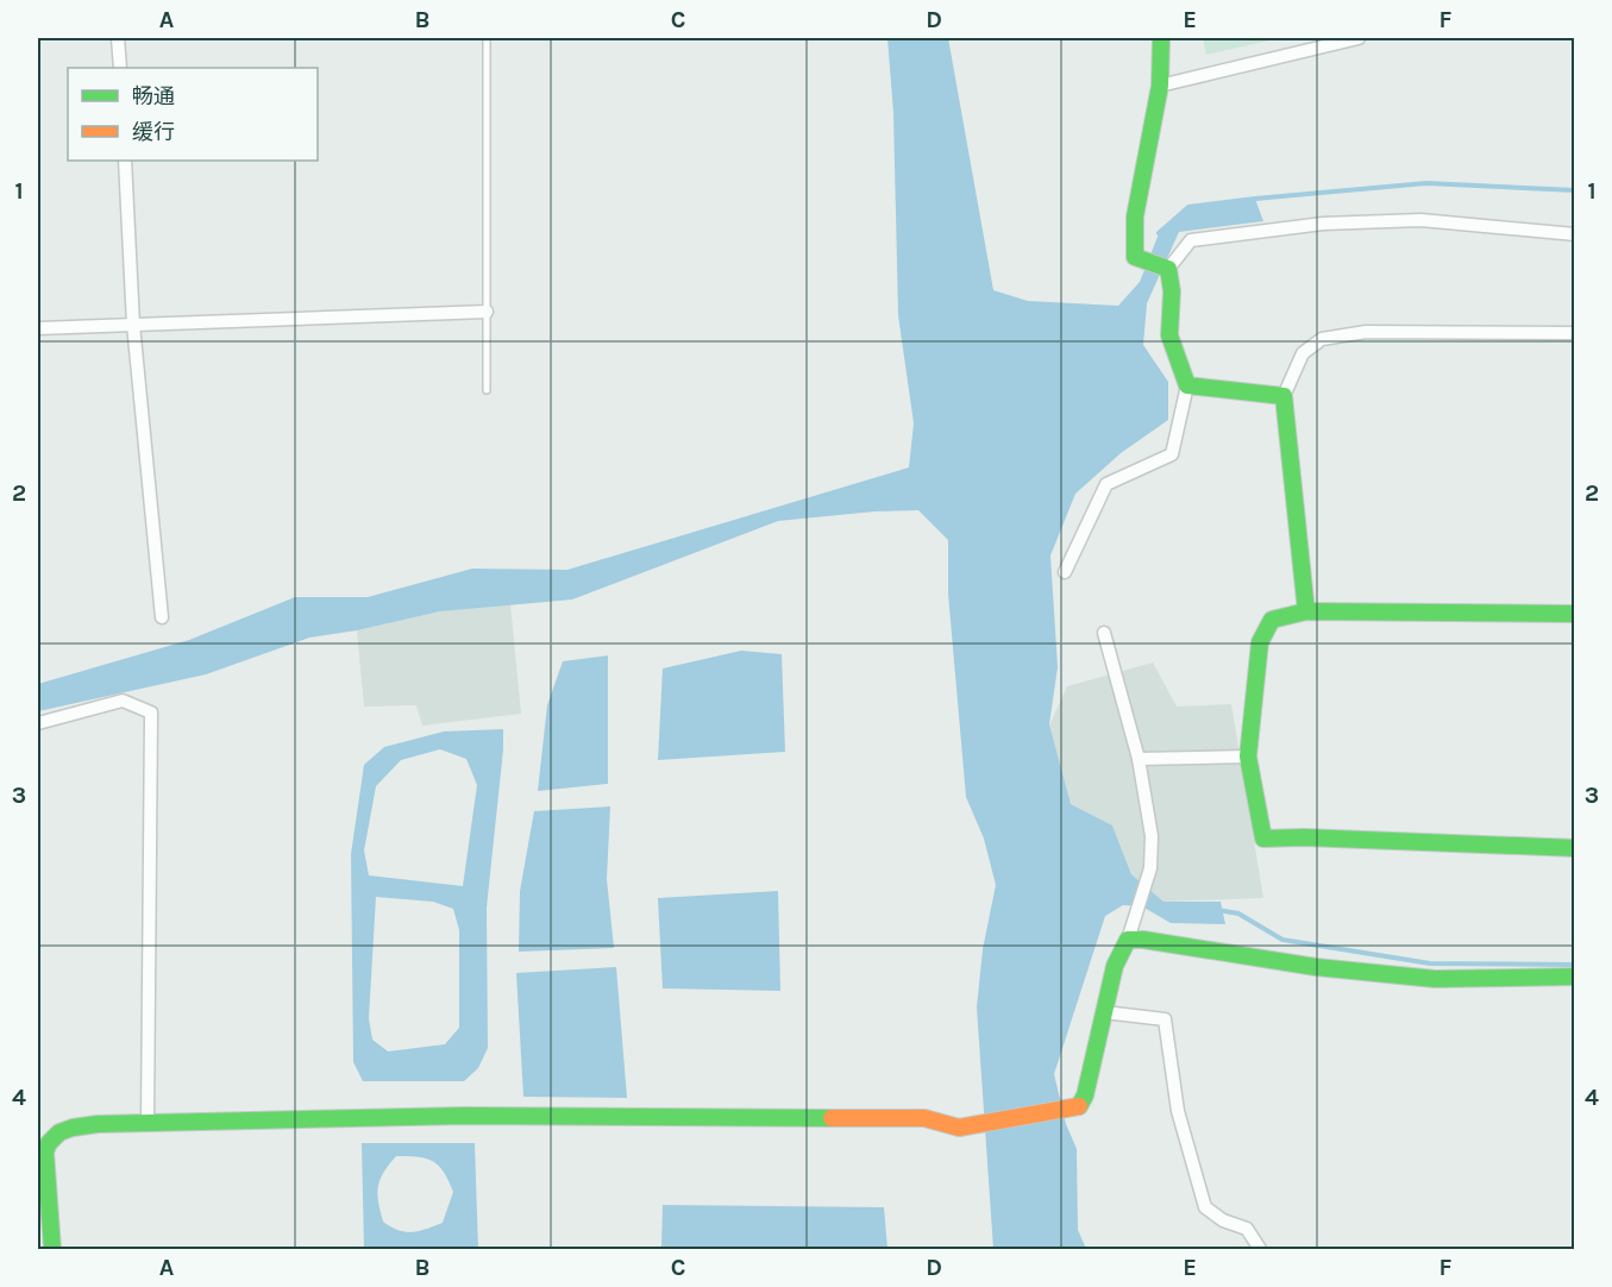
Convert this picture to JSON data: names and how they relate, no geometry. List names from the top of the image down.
{
  "legend": ["畅通", "缓行"],
  "grid": {
    "columns": [
      "A",
      "B",
      "C",
      "D",
      "E",
      "F"
    ],
    "rows": [
      "1",
      "2",
      "3",
      "4"
    ]
  }
}
